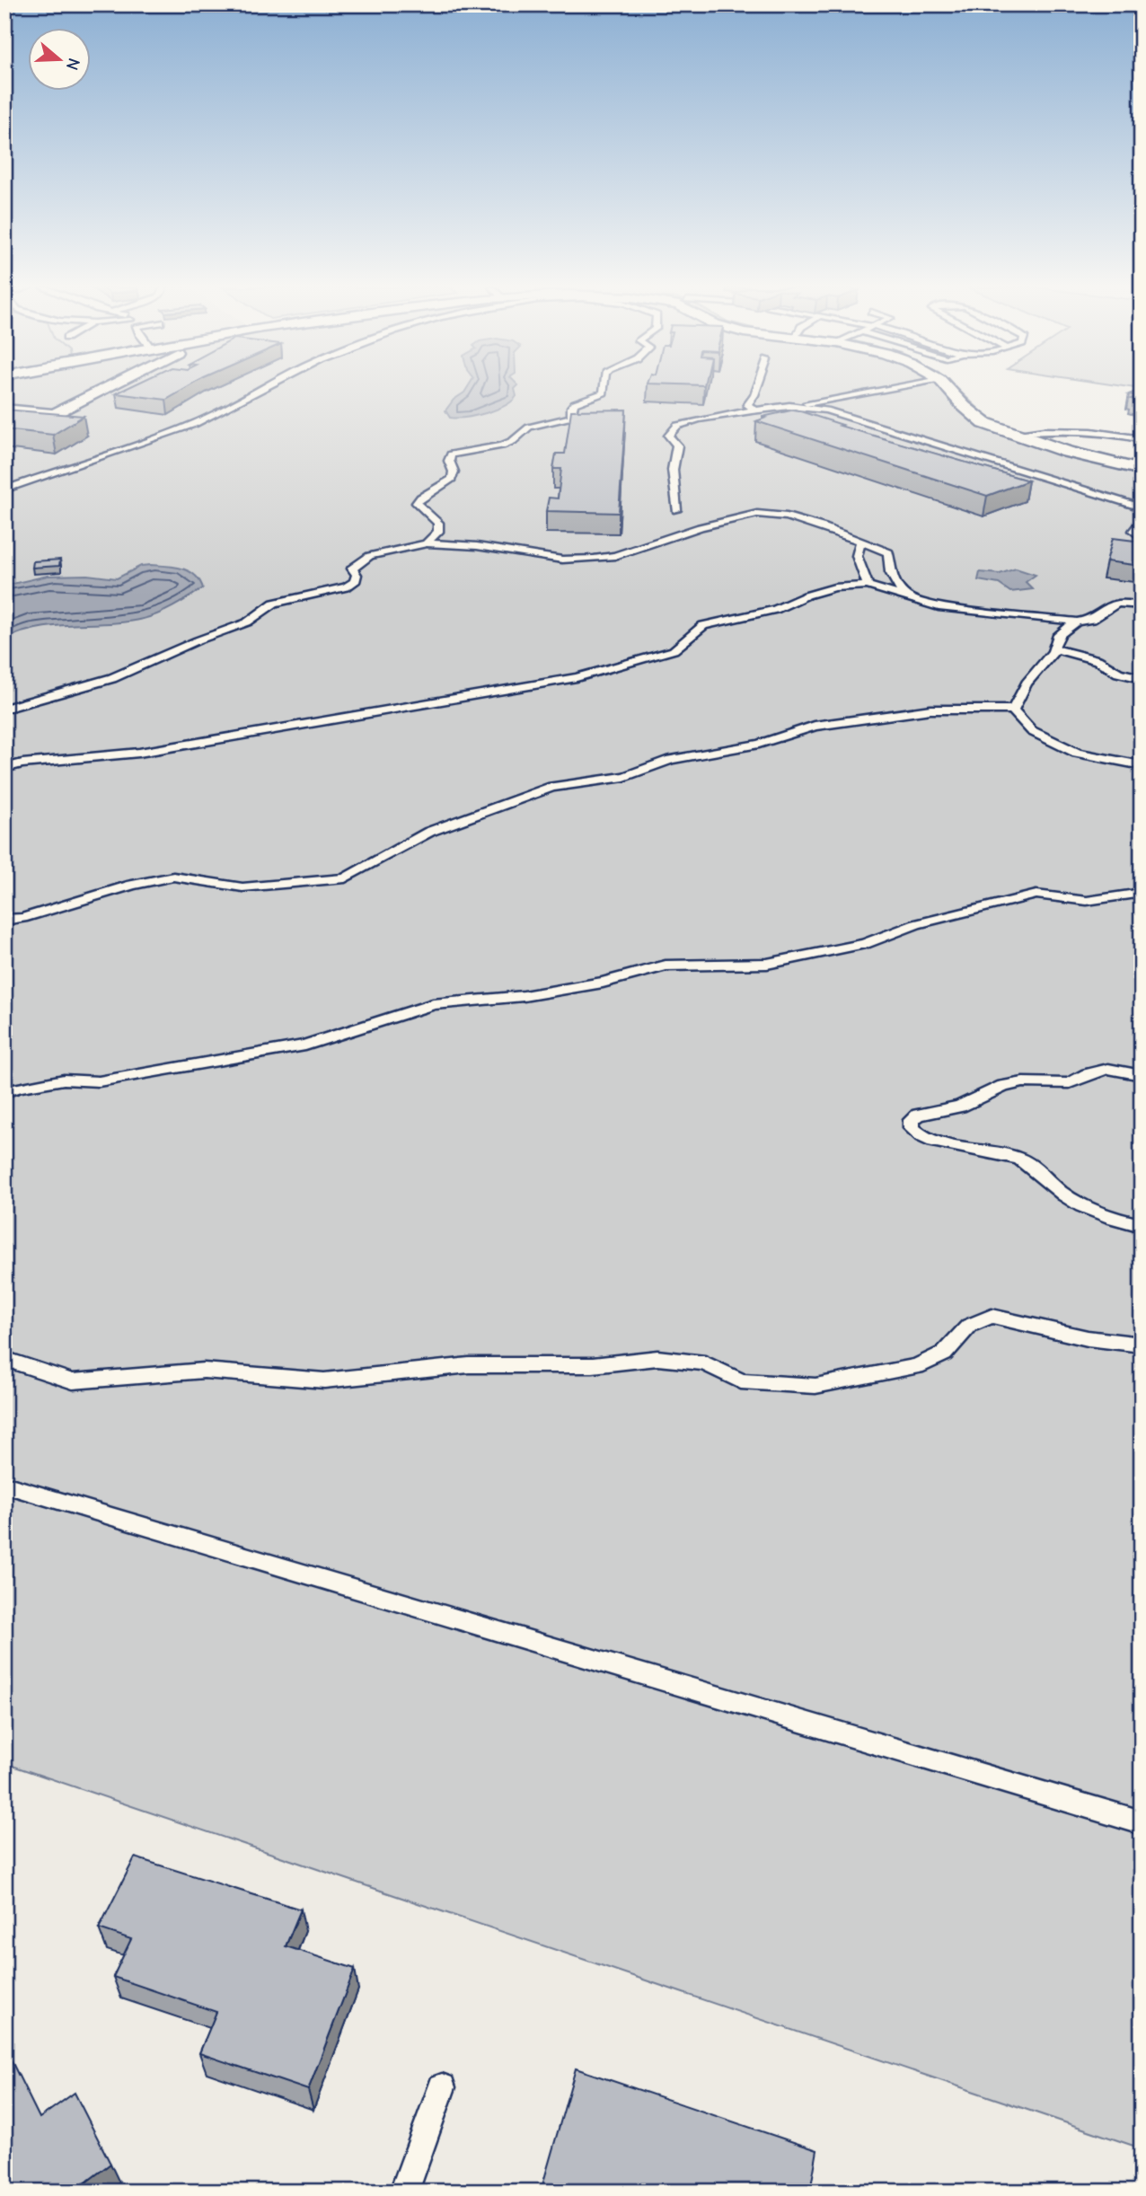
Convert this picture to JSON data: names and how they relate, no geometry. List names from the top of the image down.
{
  "north": "right"
}
